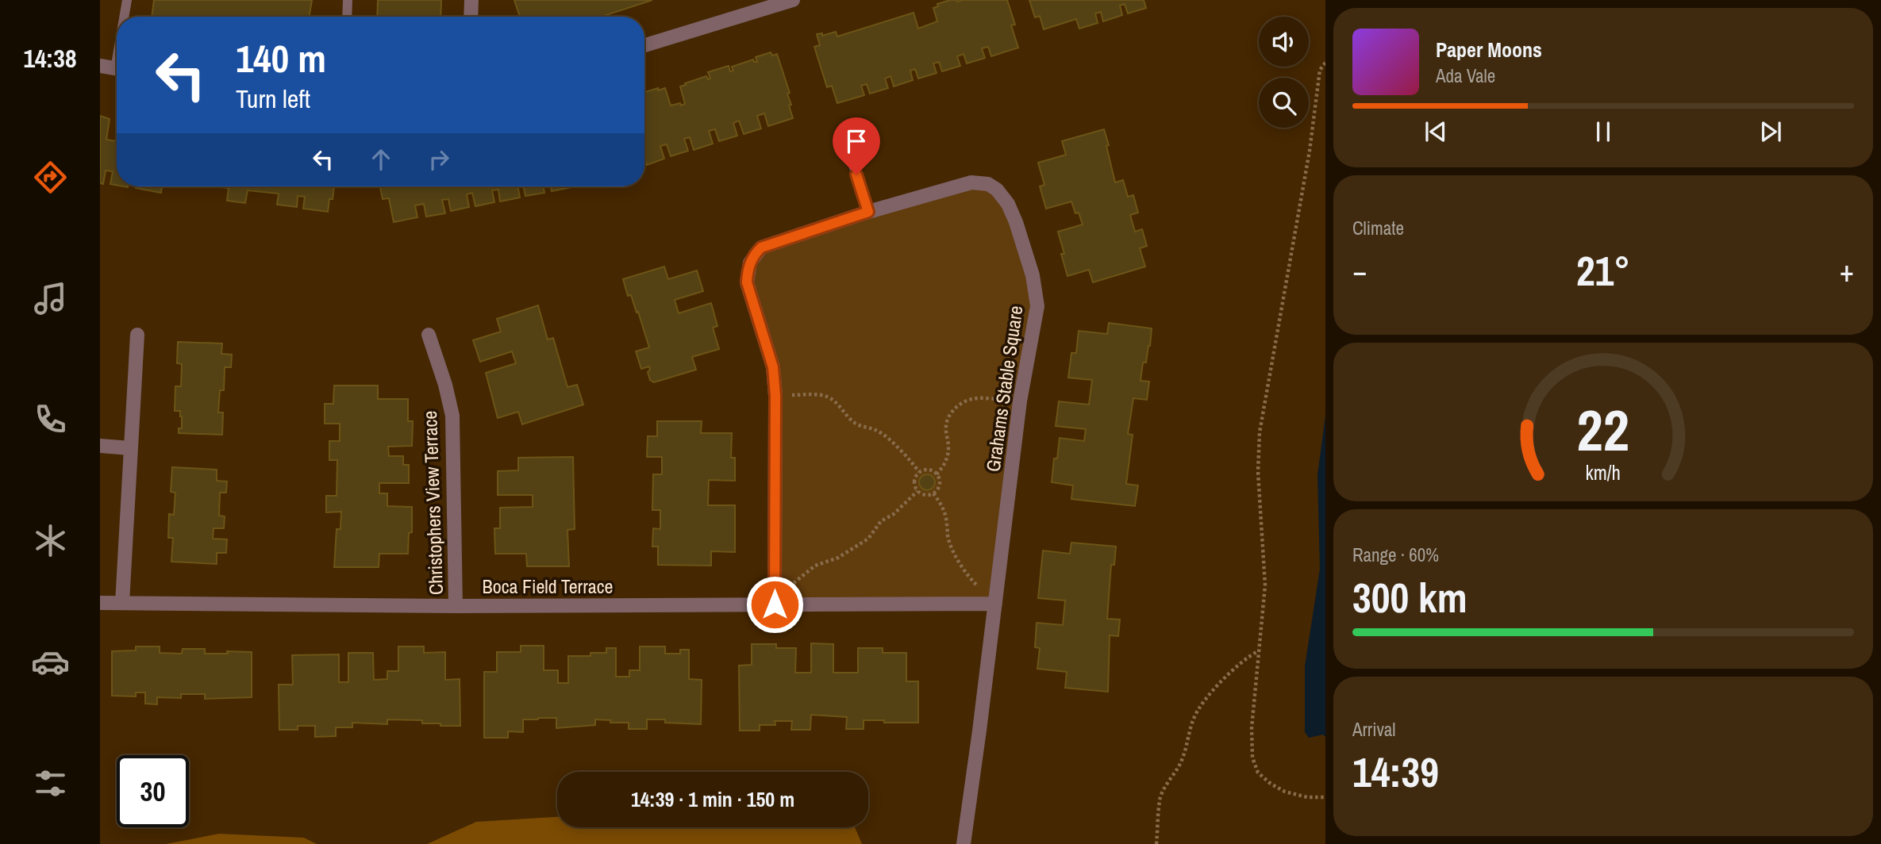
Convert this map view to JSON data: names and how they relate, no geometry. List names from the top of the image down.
{
  "streets": {
    "street": ["Grahams Stable Square", "Christophers View Terrace", "Boca Field Terrace"]
  },
  "crossings": [
    ["Grahams Stable Square", "Boca Field Terrace"],
    ["Christophers View Terrace", "Boca Field Terrace"]
  ],
  "page": {
    "tabs": "14:38",
    "turn": ["140 m", "Turn left"],
    "song": ["Paper Moons", "Ada Vale"],
    "tile": [
      "Climate",
      ["Range · 60%", "300 km"],
      ["Arrival", "14:39"]
    ],
    "heat": ["−", "21°", "+"],
    "limit": "30",
    "trip": "14:39 · 1 min · 150 m",
    "gauge": ["22", "km/h"]
  }
}
